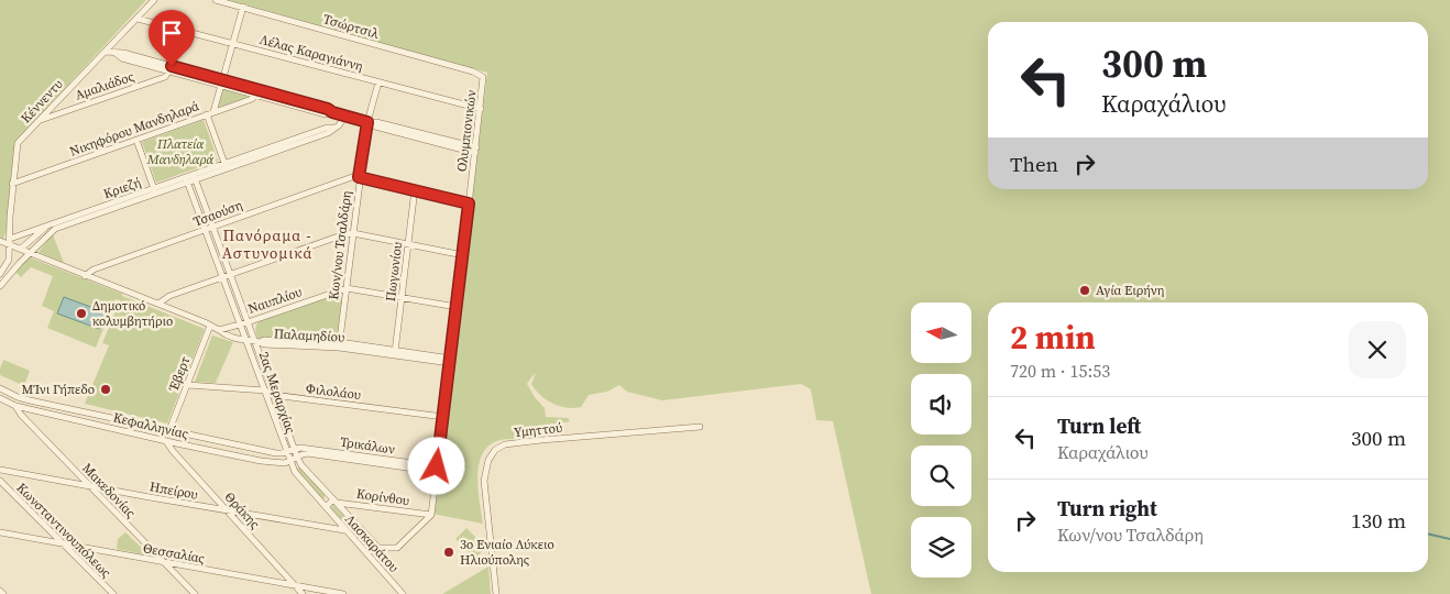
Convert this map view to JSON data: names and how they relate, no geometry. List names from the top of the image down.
{
  "streets": {
    "street": [
      "Τσώρτσιλ",
      "Λέλας Καραγιάννη",
      "Αμαλιάδος",
      "Κέννεντυ",
      "Νικηφόρου Μανδηλαρά",
      "Ολυμπιονικών",
      "Κριεζή",
      "Τσαούση",
      "Κων/νου Τσαλδάρη",
      "Πωγωνίου",
      "Ναυπλίου",
      "Παλαμηδίου",
      "Έβερτ",
      "Φιλολάου",
      "2ας Μεραρχίας",
      "Κεφαλληνίας",
      "Υμηττού",
      "Τρικάλων",
      "Μακεδονίας",
      "Ηπείρου",
      "Κορίνθου",
      "Θράκης",
      "Κωνσταντινουπόλεως",
      "Λασκαράτου",
      "Θεσσαλίας"
    ]
  },
  "crossings": [
    ["Τσώρτσιλ", "Ολυμπιονικών"],
    ["Λέλας Καραγιάννη", "Κέννεντυ"],
    ["Λέλας Καραγιάννη", "Ολυμπιονικών"],
    ["Λέλας Καραγιάννη", "Κων/νου Τσαλδάρη"],
    ["Αμαλιάδος", "Κέννεντυ"],
    ["Κέννεντυ", "Νικηφόρου Μανδηλαρά"],
    ["Κέννεντυ", "Κριεζή"],
    ["Ολυμπιονικών", "Παλαμηδίου"],
    ["Ολυμπιονικών", "Φιλολάου"],
    ["Ολυμπιονικών", "Τρικάλων"],
    ["Ολυμπιονικών", "Κορίνθου"],
    ["Ολυμπιονικών", "Λασκαράτου"],
    ["Κριεζή", "2ας Μεραρχίας"],
    ["Τσαούση", "Κων/νου Τσαλδάρη"],
    ["Τσαούση", "2ας Μεραρχίας"],
    ["Κων/νου Τσαλδάρη", "Ναυπλίου"],
    ["Κων/νου Τσαλδάρη", "Παλαμηδίου"],
    ["Πωγωνίου", "Παλαμηδίου"],
    ["Ναυπλίου", "Παλαμηδίου"],
    ["Ναυπλίου", "2ας Μεραρχίας"],
    ["Παλαμηδίου", "2ας Μεραρχίας"],
    ["Έβερτ", "Φιλολάου"],
    ["Έβερτ", "Κεφαλληνίας"],
    ["Φιλολάου", "2ας Μεραρχίας"],
    ["2ας Μεραρχίας", "Κεφαλληνίας"],
    ["2ας Μεραρχίας", "Τρικάλων"],
    ["2ας Μεραρχίας", "Λασκαράτου"],
    ["Κεφαλληνίας", "Μακεδονίας"],
    ["Κεφαλληνίας", "Θράκης"],
    ["Κεφαλληνίας", "Λασκαράτου"],
    ["Τρικάλων", "Λασκαράτου"],
    ["Μακεδονίας", "Ηπείρου"],
    ["Μακεδονίας", "Θεσσαλίας"],
    ["Ηπείρου", "Θράκης"],
    ["Ηπείρου", "Λασκαράτου"],
    ["Κορίνθου", "Λασκαράτου"],
    ["Θράκης", "Θεσσαλίας"],
    ["Κωνσταντινουπόλεως", "Θεσσαλίας"]
  ],
  "districts": ["Πανόραμα - Αστυνομικά"],
  "parks": ["Πλατεία Μανδηλαρά"],
  "places": [
    "Αγία Ειρήνη",
    "Δημοτικό κολυμβητήριο",
    "ΜΊνι Γήπεδο",
    "3ο Ενιαίο Λύκειο Ηλιούπολης"
  ],
  "north": "left",
  "page": {
    "turn": ["300 m", "Καραχάλιου"],
    "then": "Then",
    "heading": ["2 min", "720 m · 15:53"],
    "list": [
      {
        "name": "Turn left",
        "note": "Καραχάλιου",
        "value": "300 m"
      },
      {
        "name": "Turn right",
        "note": "Κων/νου Τσαλδάρη",
        "value": "130 m"
      }
    ]
  }
}
